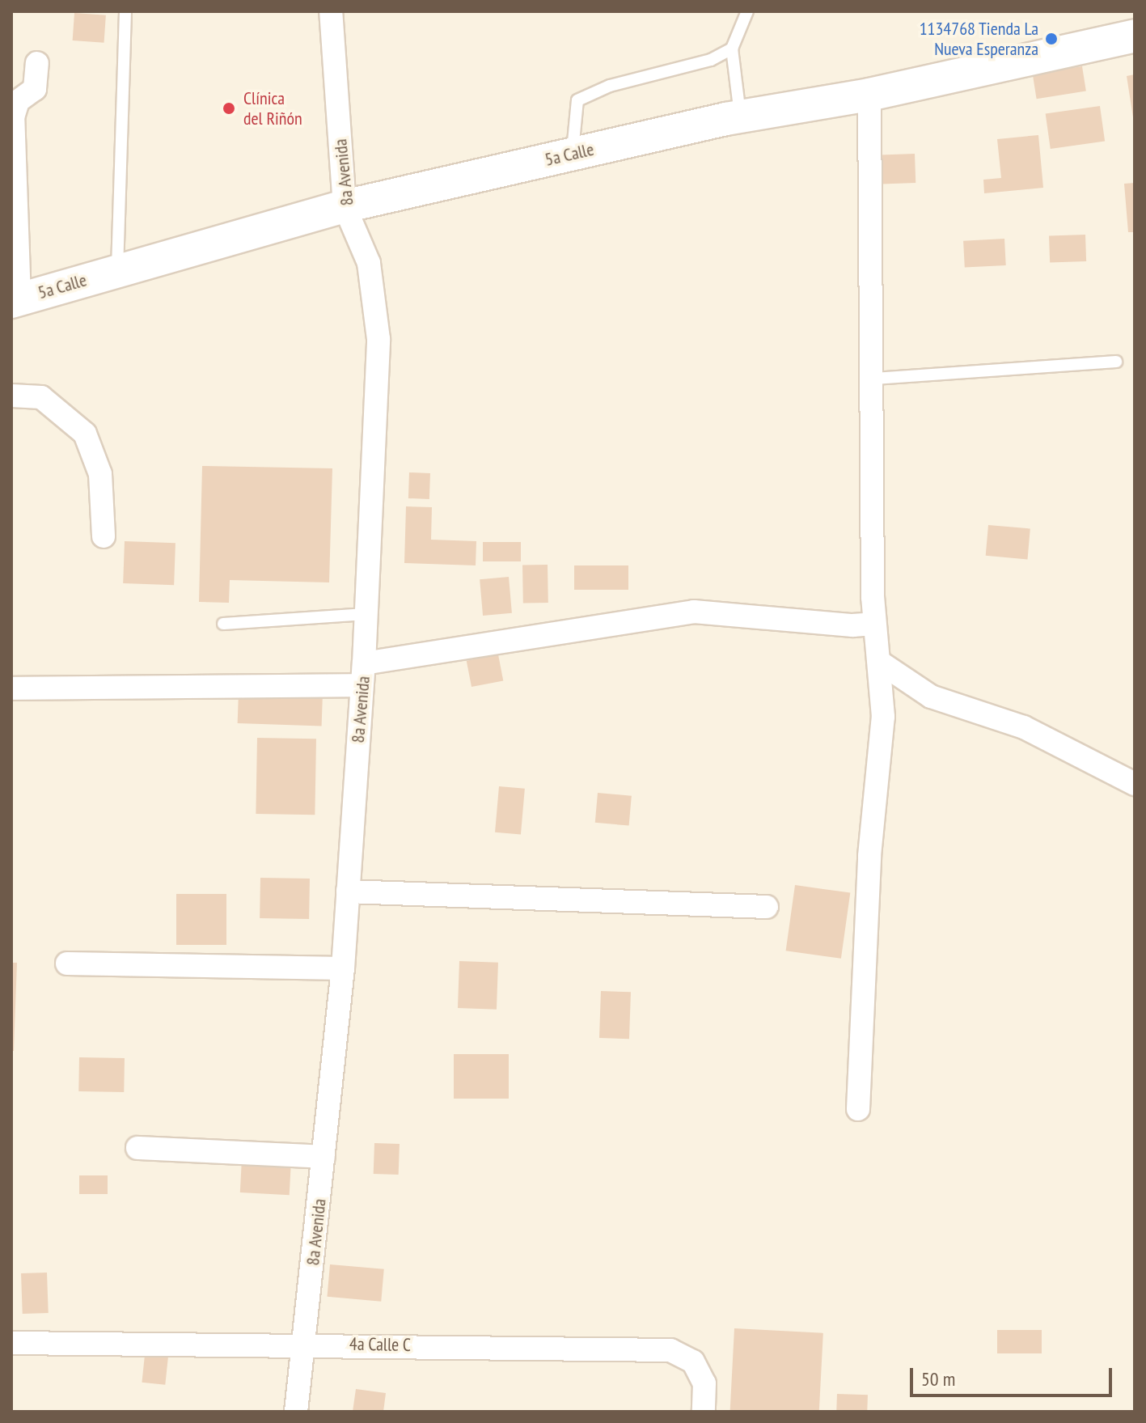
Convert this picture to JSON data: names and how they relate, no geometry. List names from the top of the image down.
{
  "streets": {
    "main road": ["5a Calle"],
    "street": ["8a Avenida", "4a Calle C"]
  },
  "crossings": [
    ["5a Calle", "8a Avenida"],
    ["8a Avenida", "4a Calle C"]
  ],
  "places": ["1134768 Tienda La Nueva Esperanza", "Clínica del Riñón"],
  "scale_bar": "50 m"
}
